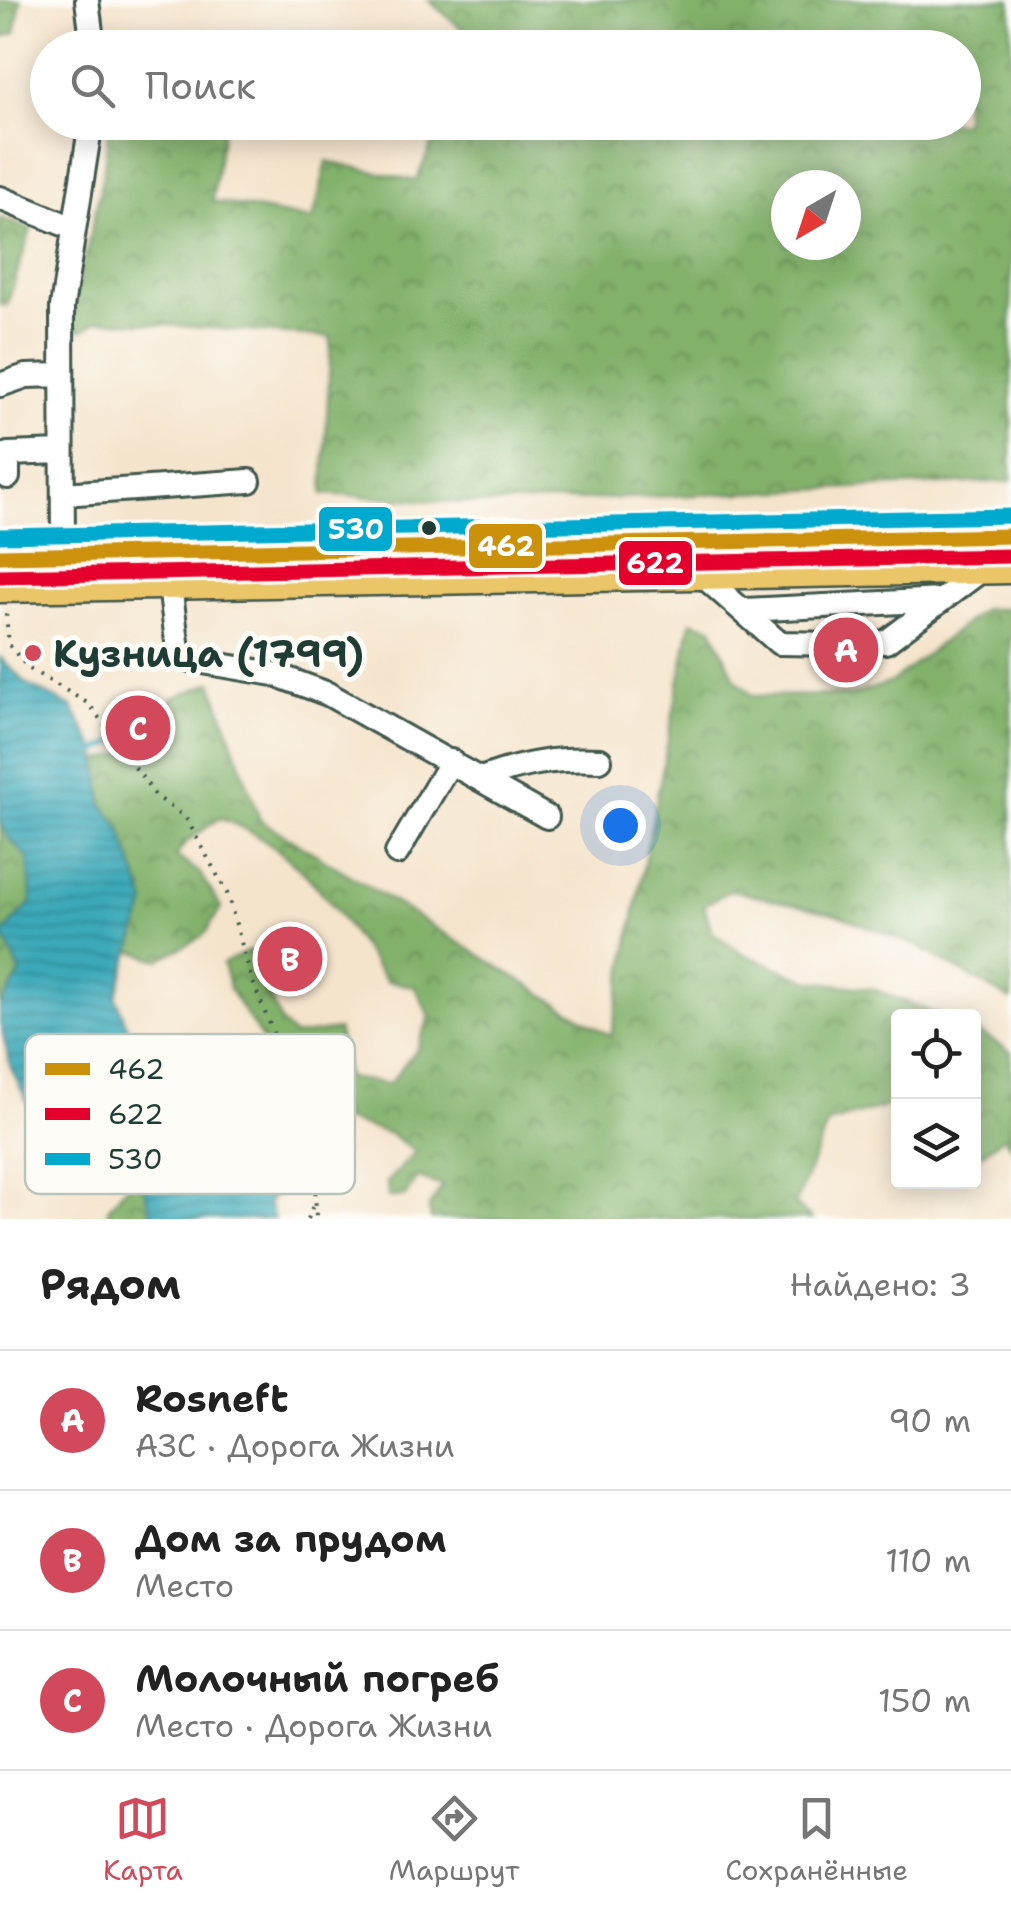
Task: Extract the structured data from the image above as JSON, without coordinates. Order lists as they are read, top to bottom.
{
  "places": ["Кузница (1799)"],
  "lines": ["transit line 530", "transit line 462", "transit line 622"],
  "legend": ["462", "622", "530"],
  "north": "bottom left",
  "page": {
    "search": "Поиск",
    "pins": ["A", "C", "B"],
    "heading": ["Рядом", "Найдено: 3"],
    "list": [
      {
        "mark": "A",
        "name": "Rosneft",
        "note": "АЗС · Дорога Жизни",
        "value": "90 m"
      },
      {
        "mark": "B",
        "name": "Дом за прудом",
        "note": "Место",
        "value": "110 m"
      },
      {
        "mark": "C",
        "name": "Молочный погреб",
        "note": "Место · Дорога Жизни",
        "value": "150 m"
      }
    ],
    "nav": ["Карта", "Маршрут", "Сохранённые"]
  }
}
